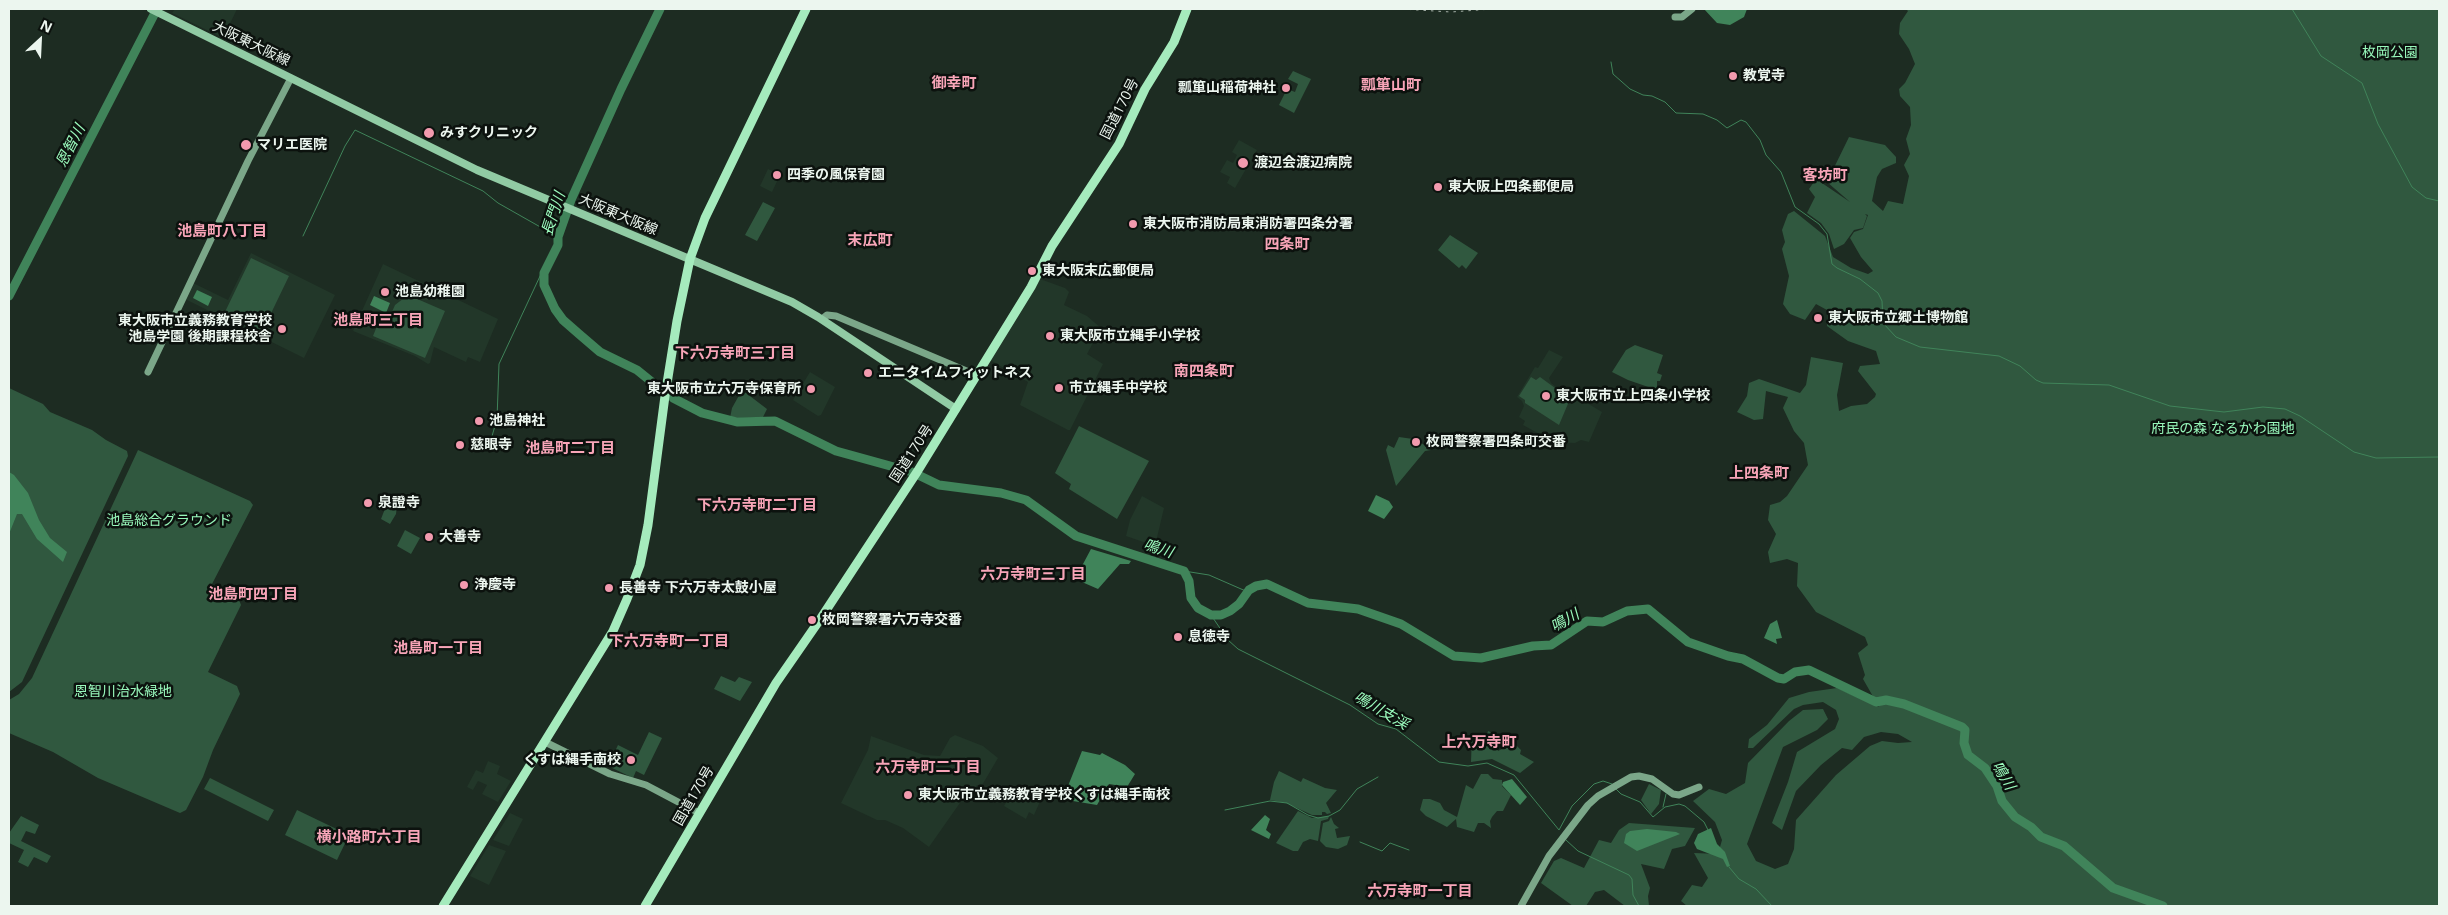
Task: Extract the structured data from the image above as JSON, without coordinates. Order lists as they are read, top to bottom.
{
  "streets": {
    "highway": ["国道170号"],
    "main road": ["大阪東大阪線"]
  },
  "crossings": [
    ["大阪東大阪線", "国道170号"]
  ],
  "districts": [
    "御幸町",
    "瓢箪山町",
    "客坊町",
    "池島町八丁目",
    "末広町",
    "四条町",
    "池島町三丁目",
    "下六万寺町三丁目",
    "南四条町",
    "池島町二丁目",
    "上四条町",
    "下六万寺町二丁目",
    "六万寺町三丁目",
    "池島町四丁目",
    "下六万寺町一丁目",
    "池島町一丁目",
    "上六万寺町",
    "六万寺町二丁目",
    "横小路町六丁目",
    "六万寺町一丁目"
  ],
  "water": [
    "恩智川",
    "長門川",
    "鳴川",
    "鳴川支渓"
  ],
  "parks": [
    "枚岡公園",
    "府民の森 なるかわ園地",
    "池島総合グラウンド",
    "恩智川治水緑地"
  ],
  "places": [
    "教覚寺",
    "瓢箪山稲荷神社",
    "みすクリニック",
    "マリエ医院",
    "渡辺会渡辺病院",
    "四季の風保育園",
    "東大阪上四条郵便局",
    "東大阪市消防局東消防署四条分署",
    "東大阪末広郵便局",
    "池島幼稚園",
    "東大阪市立郷土博物館",
    "東大阪市立義務教育学校 池島学園 後期課程校舎",
    "東大阪市立縄手小学校",
    "エニタイムフィットネス",
    "市立縄手中学校",
    "東大阪市立六万寺保育所",
    "東大阪市立上四条小学校",
    "池島神社",
    "枚岡警察署四条町交番",
    "慈眼寺",
    "泉證寺",
    "大善寺",
    "浄慶寺",
    "長善寺 下六万寺太鼓小屋",
    "枚岡警察署六万寺交番",
    "息徳寺",
    "くすは縄手南校",
    "東大阪市立義務教育学校くすは縄手南校"
  ],
  "north": "top right"
}
